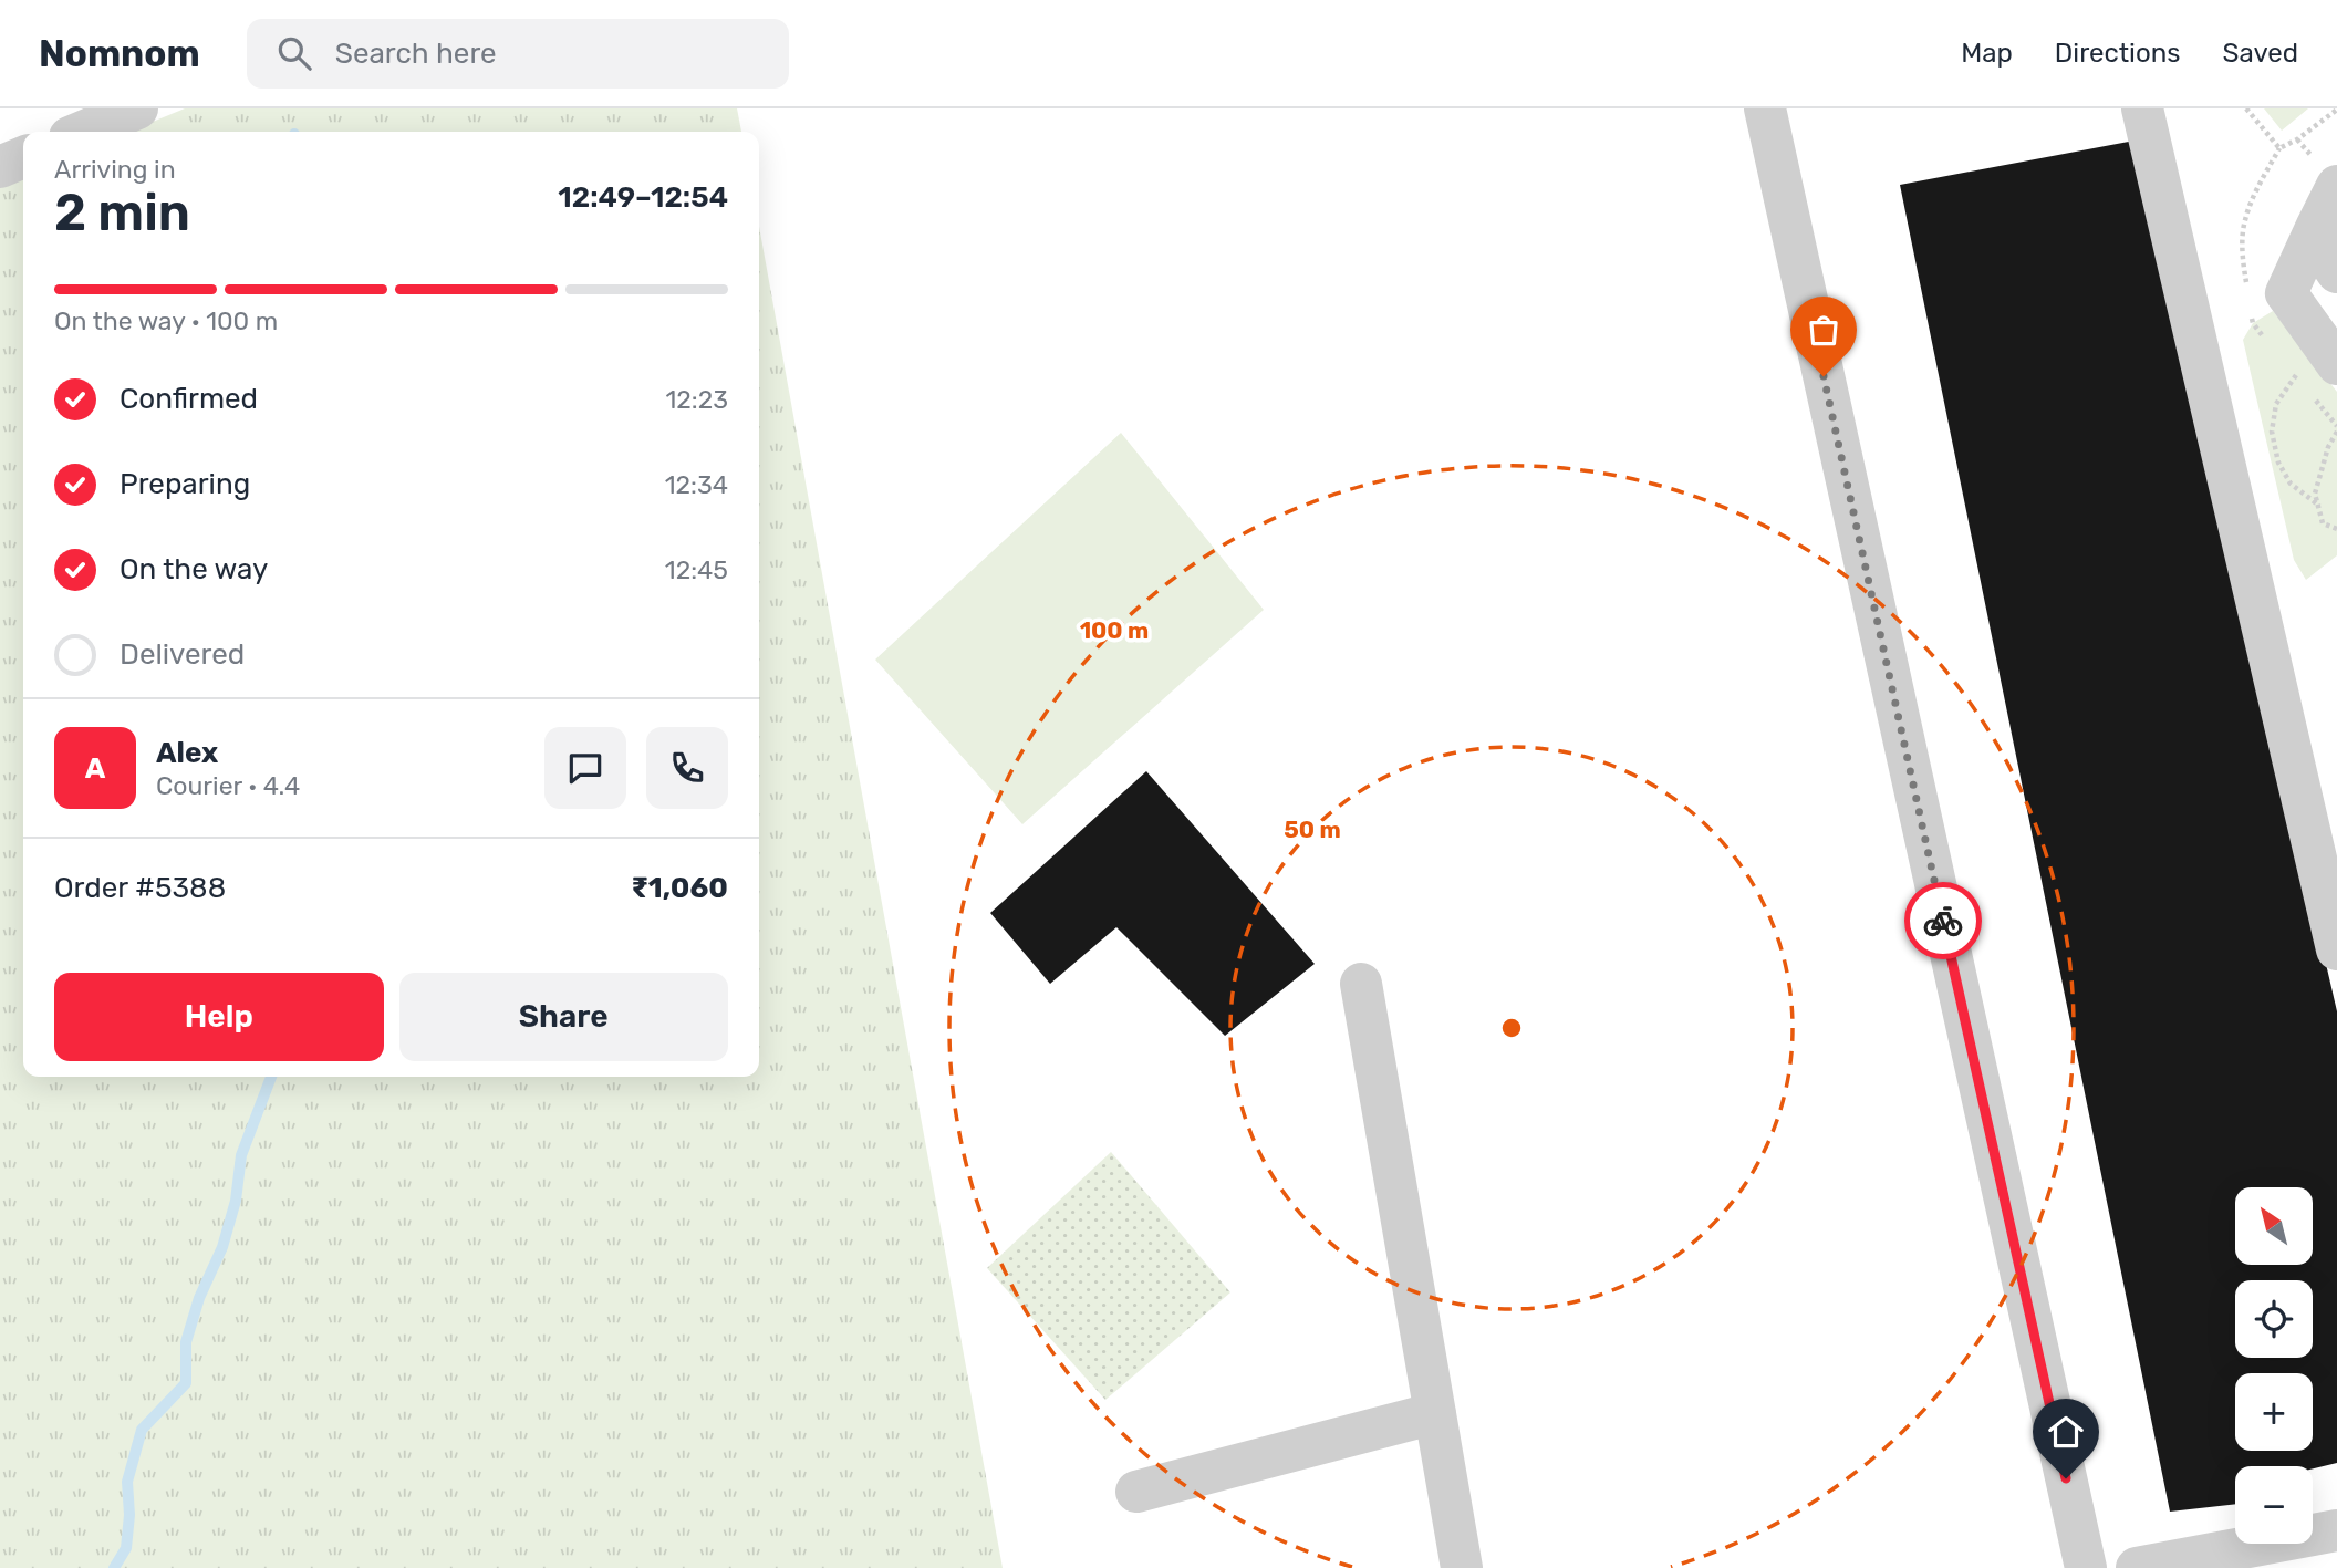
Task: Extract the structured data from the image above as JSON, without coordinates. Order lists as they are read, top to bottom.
{
  "north": "top left",
  "page": {
    "header": "Nomnom",
    "search": "Search here",
    "nav": ["Map", "Directions", "Saved"],
    "heading": ["2 min", "Arriving in", "12:49–12:54"],
    "panel": [
      "Alex",
      "Courier · 4.4",
      "Order #5388",
      "₹1,060"
    ],
    "bar": "On the way · 100 m",
    "list": [
      ["Confirmed", "12:23"],
      ["Preparing", "12:34"],
      ["On the way", "12:45"],
      "Delivered"
    ],
    "round": "A",
    "buttons": ["Help", "Share"],
    "map_buttons": ["+", "−"]
  },
  "rings": ["100 m", "50 m"]
}
